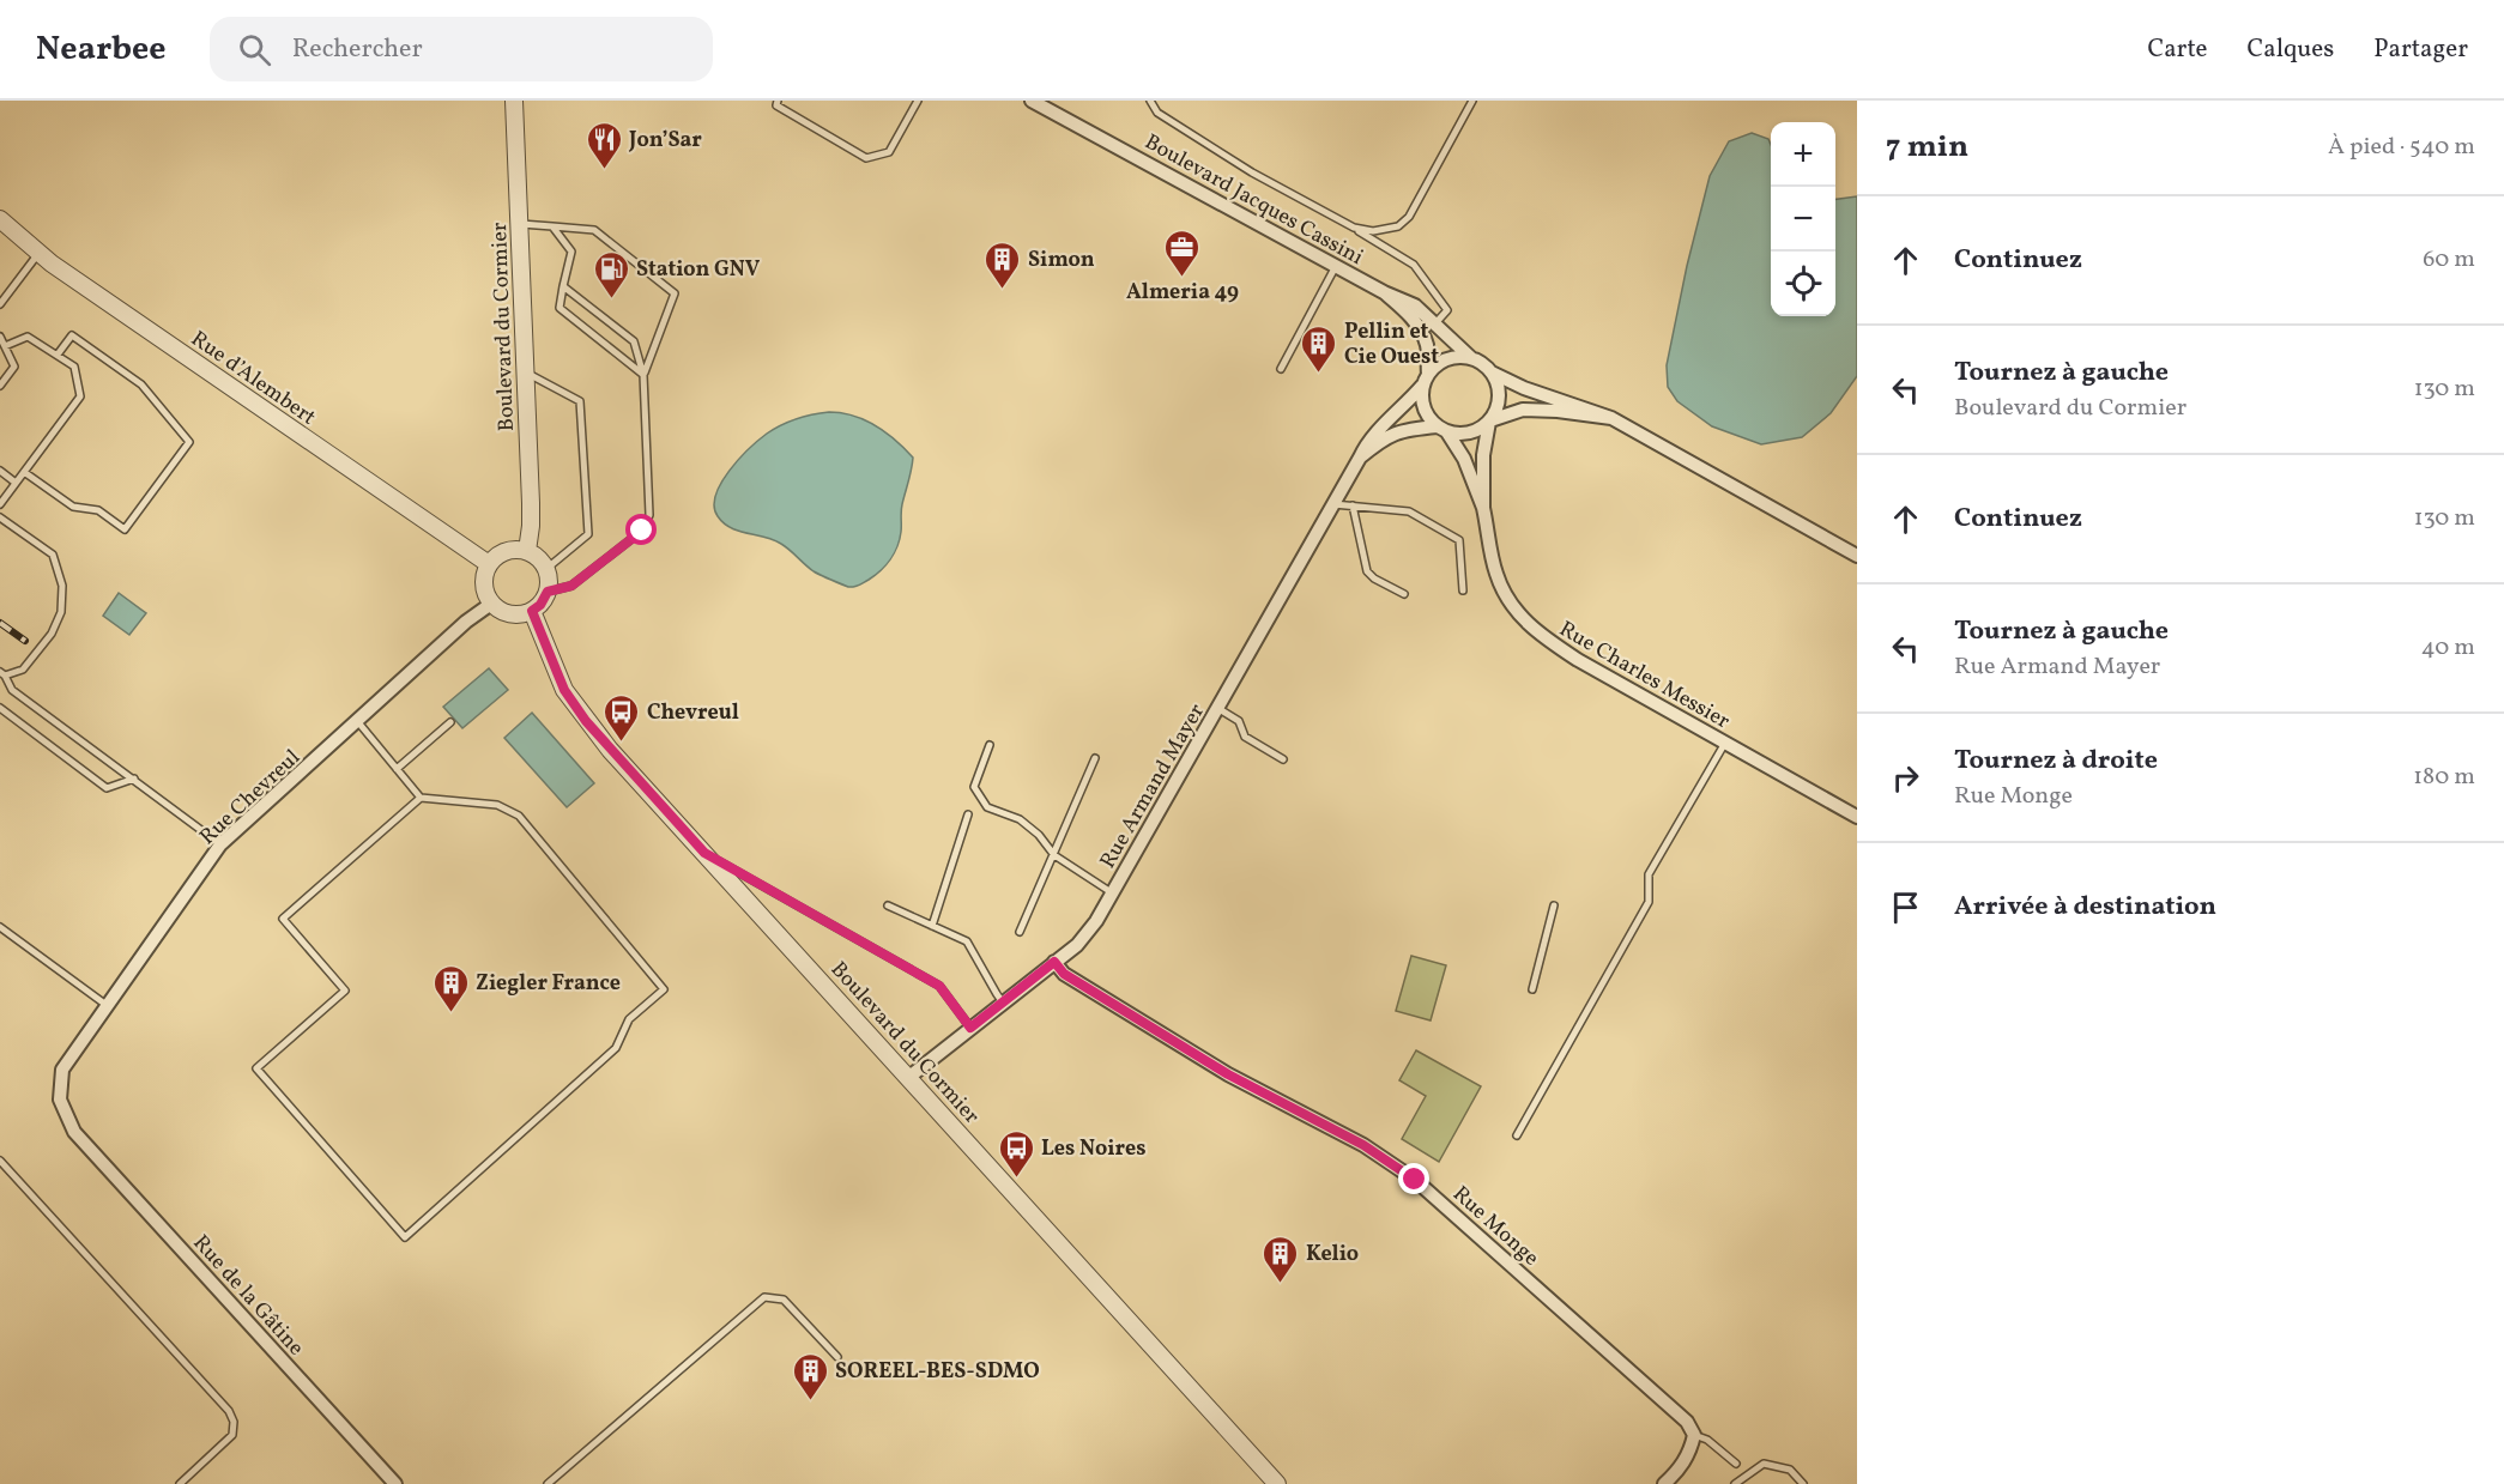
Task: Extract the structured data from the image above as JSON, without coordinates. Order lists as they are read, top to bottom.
{
  "streets": {
    "street": [
      "Boulevard Jacques Cassini",
      "Boulevard du Cormier",
      "Rue d’Alembert",
      "Rue Charles Messier",
      "Rue Armand Mayer",
      "Rue Chevreul",
      "Rue Monge",
      "Rue de la Gâtine"
    ]
  },
  "crossings": [
    ["Boulevard Jacques Cassini", "Rue Charles Messier"],
    ["Boulevard Jacques Cassini", "Rue Armand Mayer"],
    ["Boulevard du Cormier", "Rue d’Alembert"],
    ["Boulevard du Cormier", "Rue Armand Mayer"],
    ["Boulevard du Cormier", "Rue Chevreul"],
    ["Rue d’Alembert", "Rue Chevreul"],
    ["Rue Charles Messier", "Rue Armand Mayer"],
    ["Rue Armand Mayer", "Rue Monge"],
    ["Rue Chevreul", "Rue de la Gâtine"]
  ],
  "places": {
    "restaurant": ["Jon’Sar"],
    "office": ["Almeria 49"],
    "building": [
      "Simon",
      "Pellin et Cie Ouest",
      "Ziegler France",
      "Kelio",
      "SOREEL-BES-SDMO"
    ],
    "fuel station": ["Station GNV"],
    "bus stop": ["Chevreul", "Les Noires"]
  },
  "page": {
    "header": "Nearbee",
    "search": "Rechercher",
    "nav": ["Carte", "Calques", "Partager"],
    "heading": ["7 min", "À pied · 540 m"],
    "map_buttons": ["+", "−"],
    "list": [
      ["Continuez", "60 m"],
      ["Tournez à gauche", "Boulevard du Cormier", "130 m"],
      ["Continuez", "130 m"],
      ["Tournez à gauche", "Rue Armand Mayer", "40 m"],
      ["Tournez à droite", "Rue Monge", "180 m"],
      "Arrivée à destination"
    ]
  }
}
